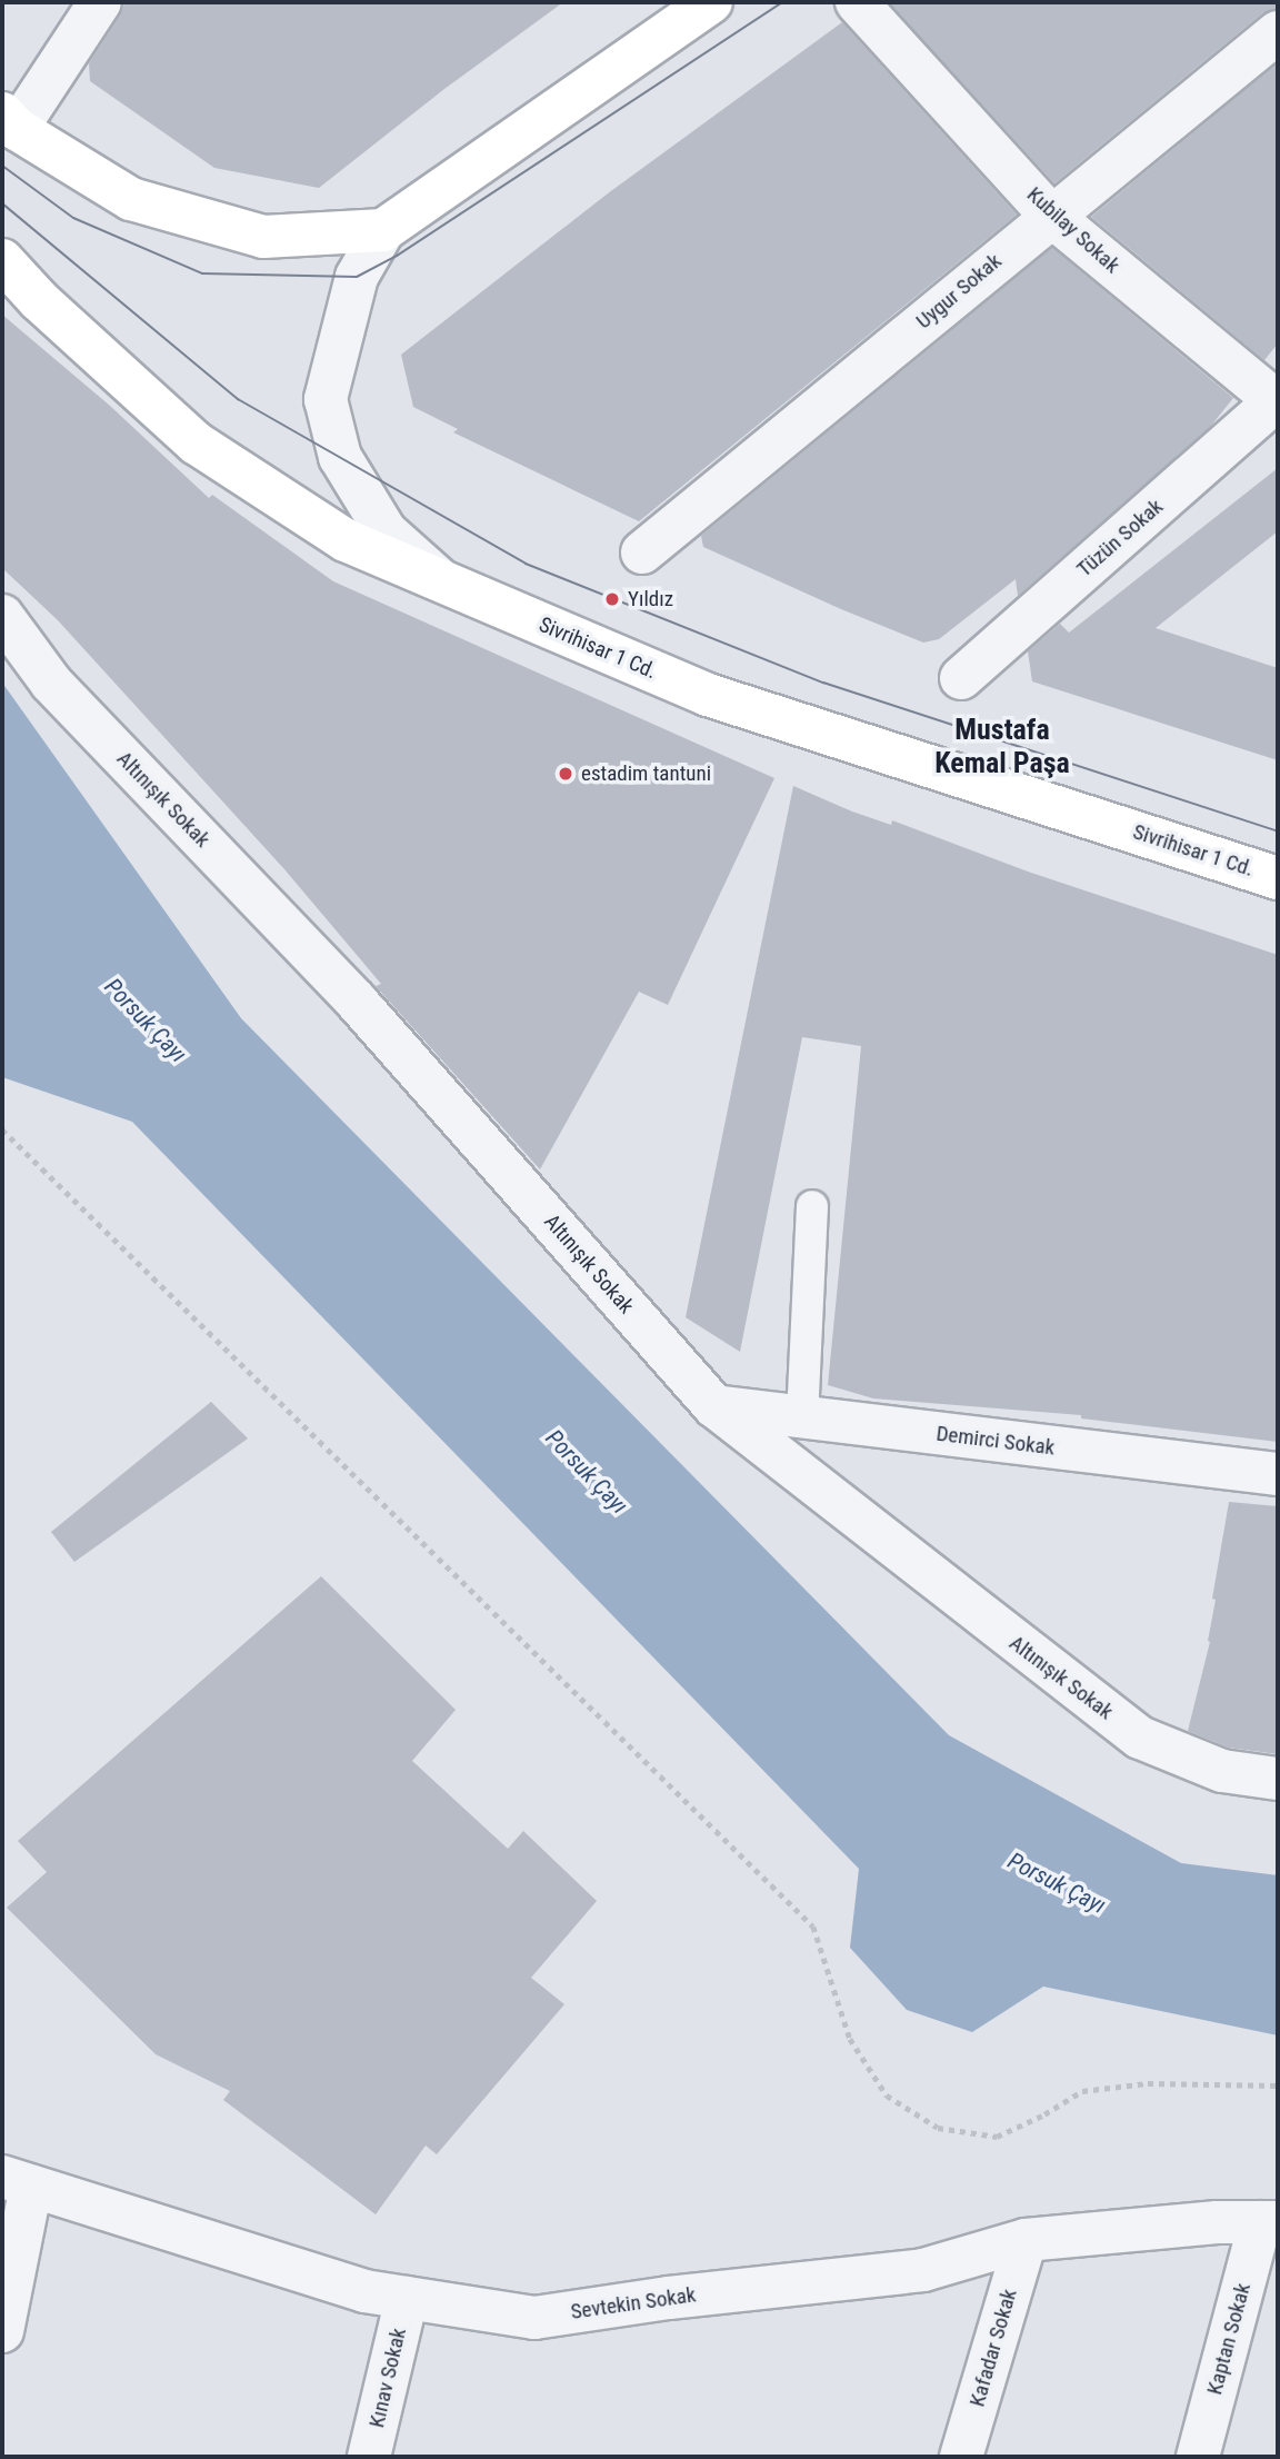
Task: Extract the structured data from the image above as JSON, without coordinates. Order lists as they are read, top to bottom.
{
  "streets": {
    "main road": ["Sivrihisar 1 Cd."],
    "street": [
      "Kubilay Sokak",
      "Uygur Sokak",
      "Tüzün Sokak",
      "Altınışık Sokak",
      "Demirci Sokak",
      "Sevtekin Sokak",
      "Kaptan Sokak",
      "Kafadar Sokak",
      "Kınav Sokak"
    ]
  },
  "crossings": [
    ["Kubilay Sokak", "Uygur Sokak"],
    ["Kubilay Sokak", "Tüzün Sokak"],
    ["Altınışık Sokak", "Demirci Sokak"],
    ["Sevtekin Sokak", "Kaptan Sokak"],
    ["Sevtekin Sokak", "Kafadar Sokak"],
    ["Sevtekin Sokak", "Kınav Sokak"]
  ],
  "districts": ["Mustafa Kemal Paşa"],
  "water": ["Porsuk Çayı"],
  "places": ["Yıldız", "estadim tantuni"]
}
